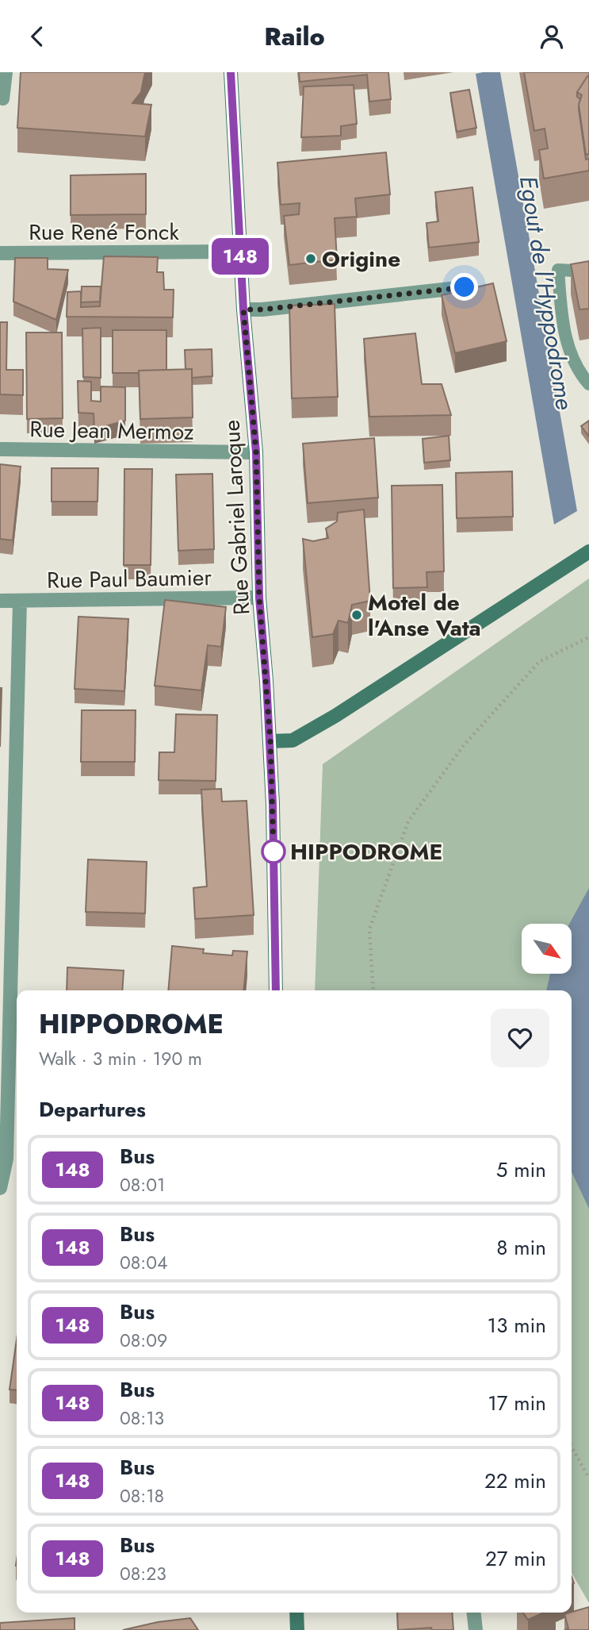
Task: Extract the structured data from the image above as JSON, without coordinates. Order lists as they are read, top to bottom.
{
  "streets": {
    "street": [
      "Rue René Fonck",
      "Rue Jean Mermoz",
      "Rue Gabriel Laroque",
      "Rue Paul Baumier"
    ]
  },
  "crossings": [
    ["Rue René Fonck", "Rue Gabriel Laroque"],
    ["Rue Jean Mermoz", "Rue Gabriel Laroque"],
    ["Rue Gabriel Laroque", "Rue Paul Baumier"]
  ],
  "water": ["Egout de l'Hyppodrome"],
  "places": ["Origine", "Motel de l'Anse Vata", "HIPPODROME"],
  "lines": ["bus line 148"],
  "north": "bottom right",
  "page": {
    "header": "Railo",
    "on_map": "148",
    "heading": [
      ["HIPPODROME", "Walk · 3 min · 190 m"],
      "Departures"
    ],
    "list": [
      {
        "mark": "148",
        "name": "Bus",
        "note": "08:01",
        "value": "5 min"
      },
      {
        "mark": "148",
        "name": "Bus",
        "note": "08:04",
        "value": "8 min"
      },
      {
        "mark": "148",
        "name": "Bus",
        "note": "08:09",
        "value": "13 min"
      },
      {
        "mark": "148",
        "name": "Bus",
        "note": "08:13",
        "value": "17 min"
      },
      {
        "mark": "148",
        "name": "Bus",
        "note": "08:18",
        "value": "22 min"
      },
      {
        "mark": "148",
        "name": "Bus",
        "note": "08:23",
        "value": "27 min"
      }
    ]
  }
}
